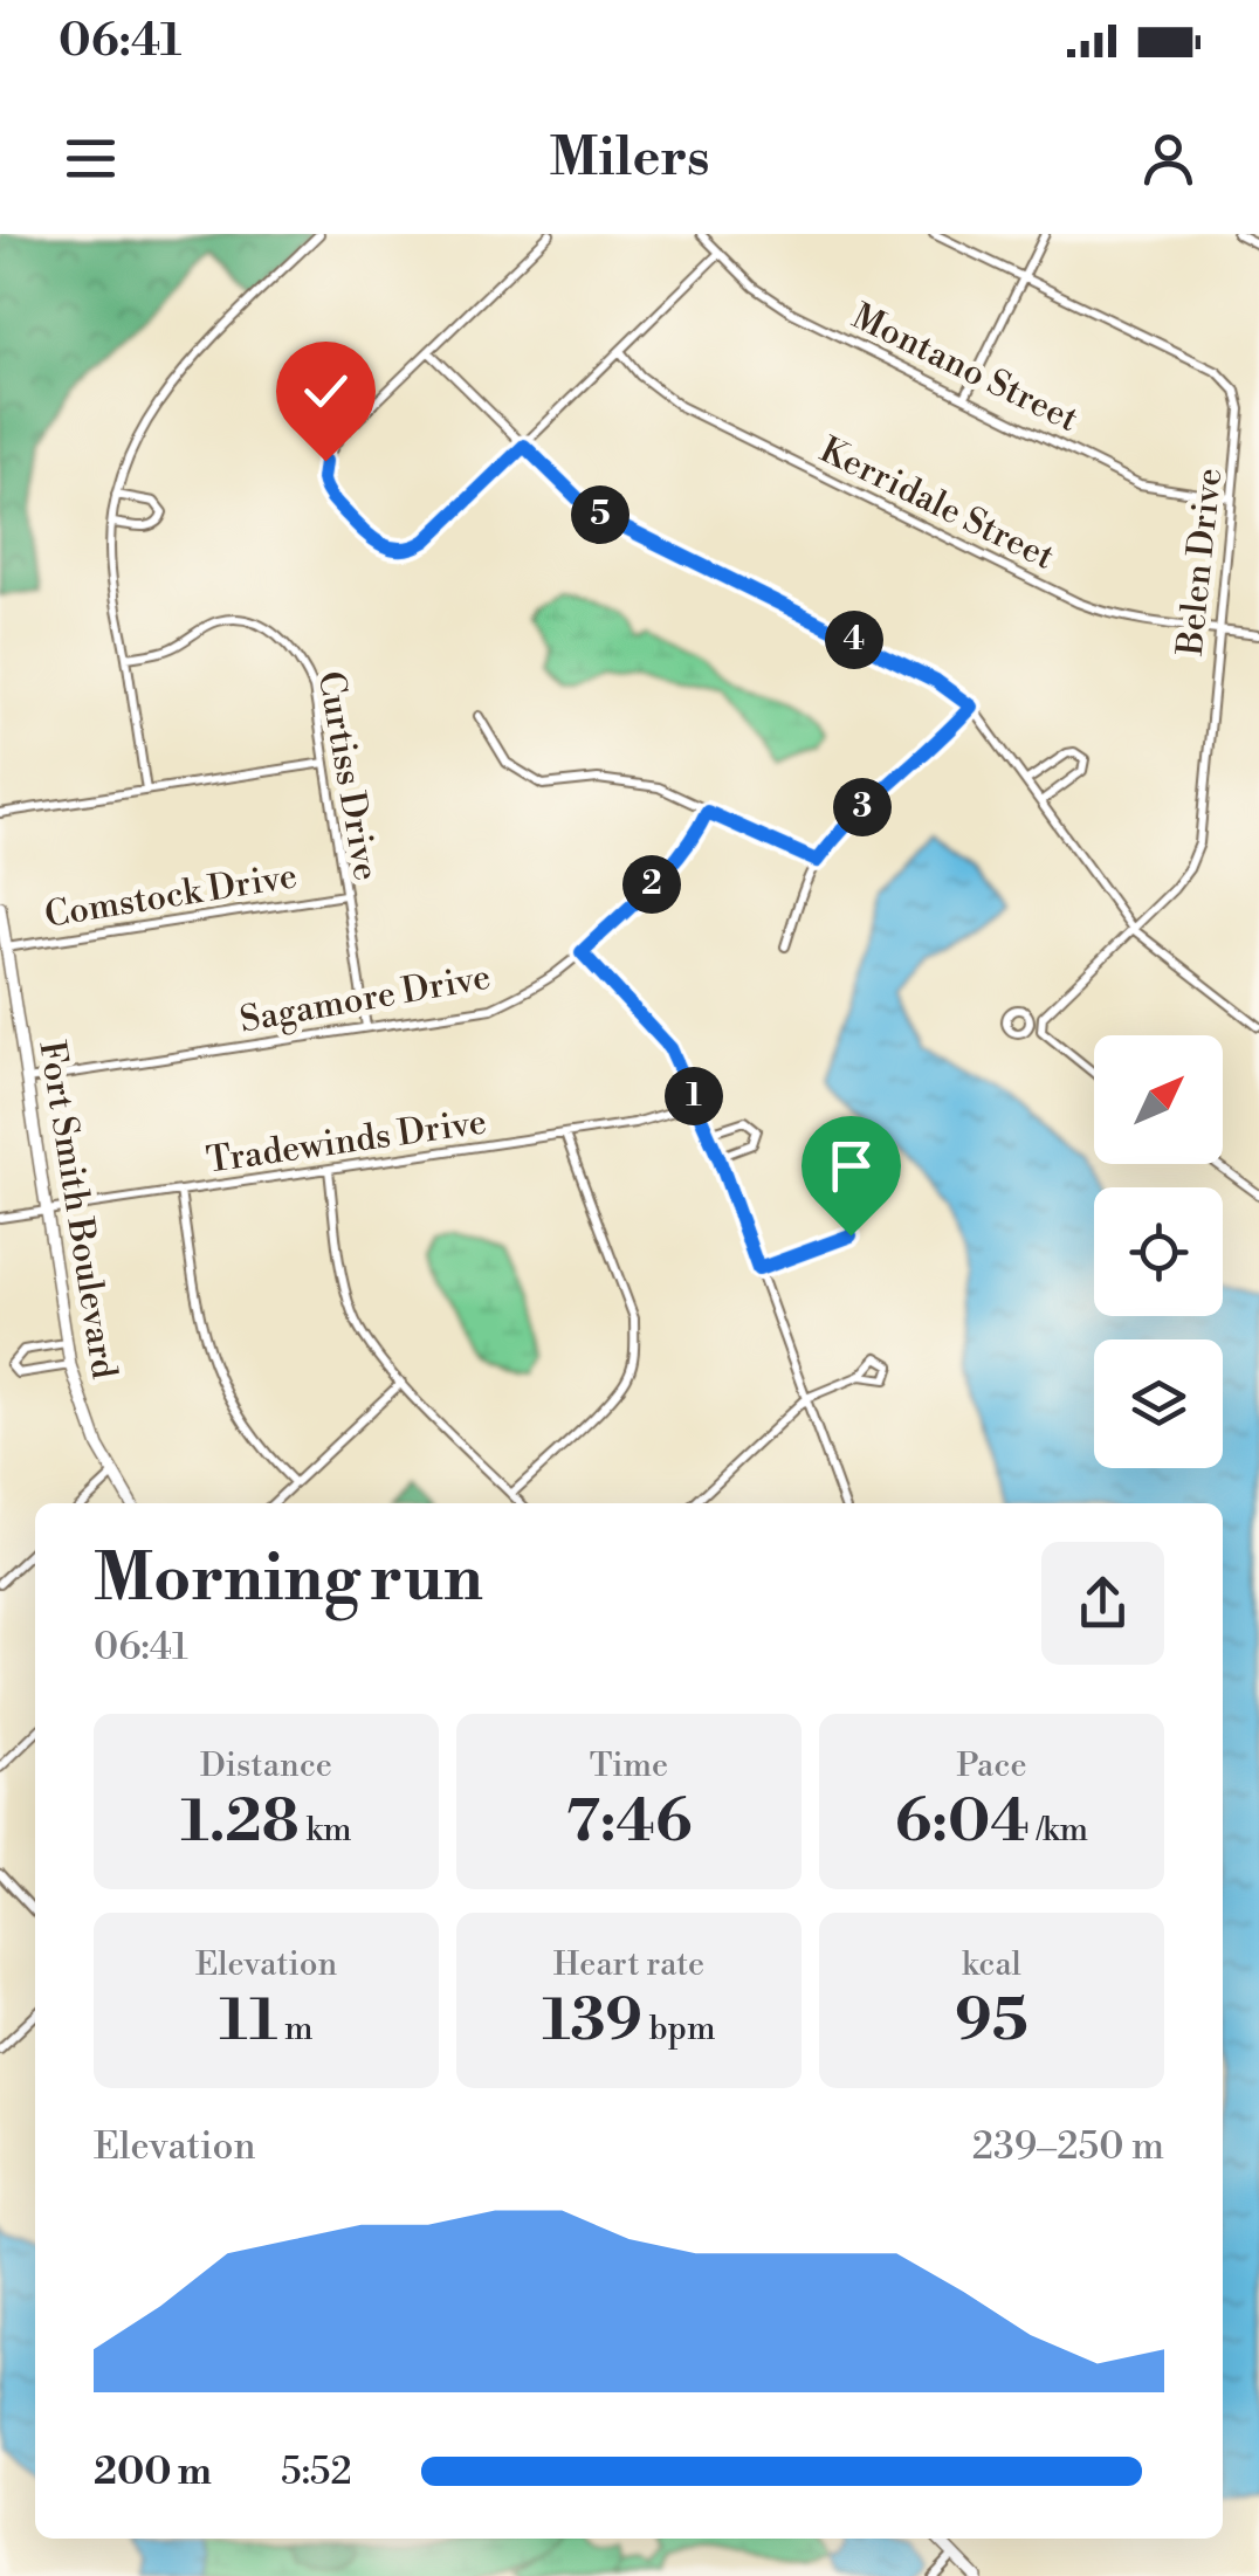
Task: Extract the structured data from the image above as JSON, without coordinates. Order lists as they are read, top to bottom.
{
  "streets": {
    "street": [
      "Montano Street",
      "Kerridale Street",
      "Belen Drive",
      "Curtiss Drive",
      "Comstock Drive",
      "Sagamore Drive",
      "Tradewinds Drive",
      "Fort Smith Boulevard"
    ]
  },
  "crossings": [
    ["Montano Street", "Belen Drive"],
    ["Kerridale Street", "Belen Drive"],
    ["Curtiss Drive", "Comstock Drive"],
    ["Curtiss Drive", "Sagamore Drive"],
    ["Comstock Drive", "Fort Smith Boulevard"],
    ["Sagamore Drive", "Fort Smith Boulevard"],
    ["Tradewinds Drive", "Fort Smith Boulevard"]
  ],
  "north": "top right",
  "page": {
    "status": "06:41",
    "header": "Milers",
    "pins": [
      "5",
      "4",
      "3",
      "2",
      "1"
    ],
    "heading": ["Morning run", "06:41"],
    "stats": [
      ["Distance", "1.28 km"],
      ["Time", "7:46"],
      ["Pace", "6:04 /km"],
      ["Elevation", "11 m"],
      ["Heart rate", "139 bpm"],
      ["kcal", "95"]
    ],
    "chart": ["Elevation", "239–250 m"],
    "list": [
      {
        "name": "200 m",
        "note": "5:52"
      }
    ]
  }
}
